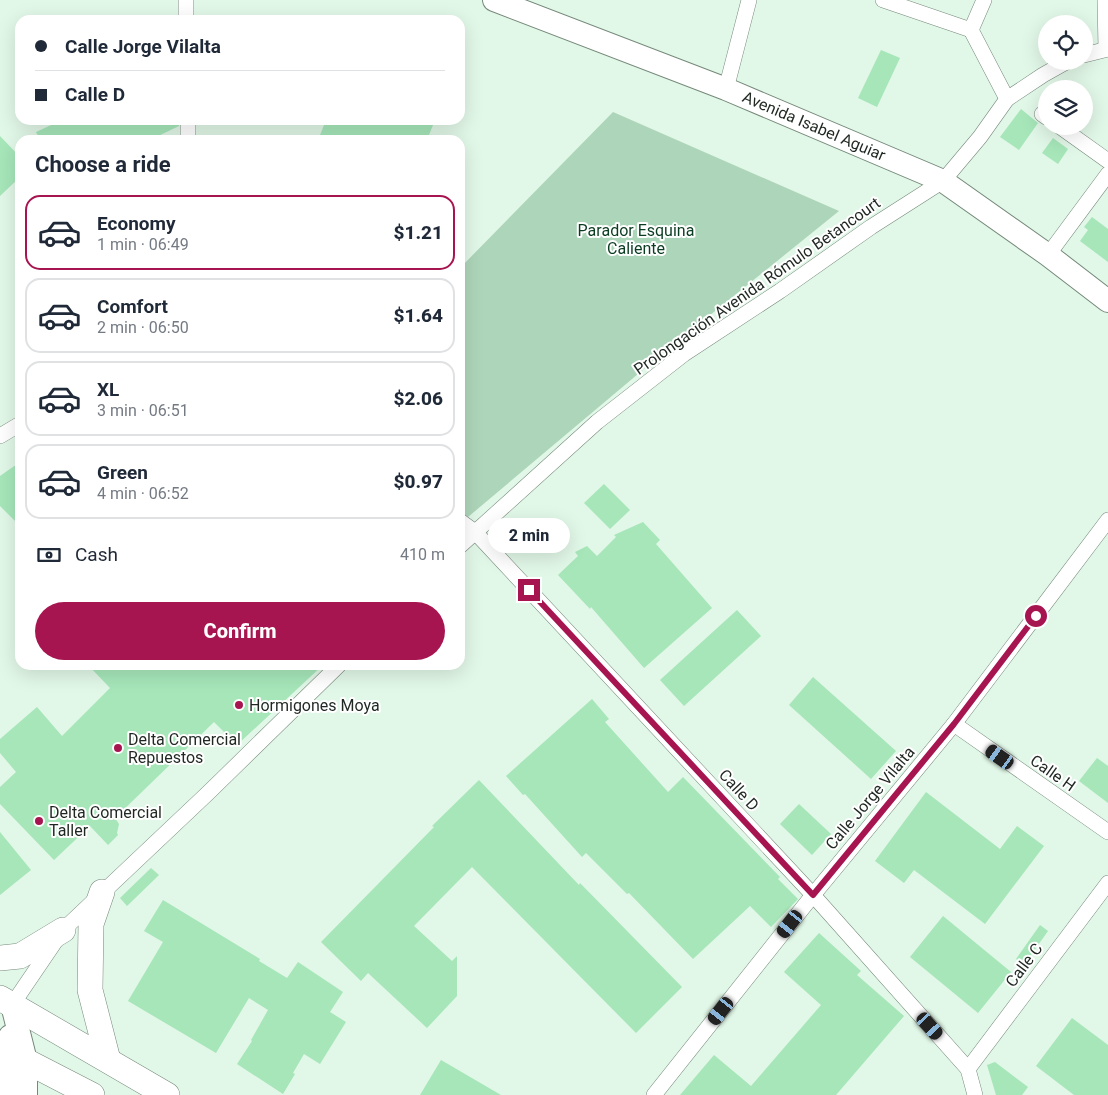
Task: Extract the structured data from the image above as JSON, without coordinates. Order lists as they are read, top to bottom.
{
  "streets": {
    "main road": ["Avenida Isabel Aguiar"],
    "street": [
      "Prolongación Avenida Rómulo Betancourt",
      "Calle H",
      "Calle D",
      "Calle Jorge Vilalta",
      "Calle C"
    ]
  },
  "crossings": [
    ["Avenida Isabel Aguiar", "Prolongación Avenida Rómulo Betancourt"],
    ["Prolongación Avenida Rómulo Betancourt", "Calle D"],
    ["Calle H", "Calle Jorge Vilalta"],
    ["Calle D", "Calle Jorge Vilalta"],
    ["Calle D", "Calle C"]
  ],
  "parks": ["Parador Esquina Caliente"],
  "places": ["Hormigones Moya", "Delta Comercial Repuestos", "Delta Comercial Taller"],
  "page": {
    "banner": ["Calle Jorge Vilalta", "Calle D"],
    "heading": "Choose a ride",
    "list": [
      {
        "name": "Economy",
        "note": "1 min · 06:49",
        "value": "$1.21"
      },
      {
        "name": "Comfort",
        "note": "2 min · 06:50",
        "value": "$1.64"
      },
      {
        "name": "XL",
        "note": "3 min · 06:51",
        "value": "$2.06"
      },
      {
        "name": "Green",
        "note": "4 min · 06:52",
        "value": "$0.97"
      }
    ],
    "bubble": "2 min",
    "pay": ["Cash", "410 m"],
    "buttons": "Confirm"
  }
}
